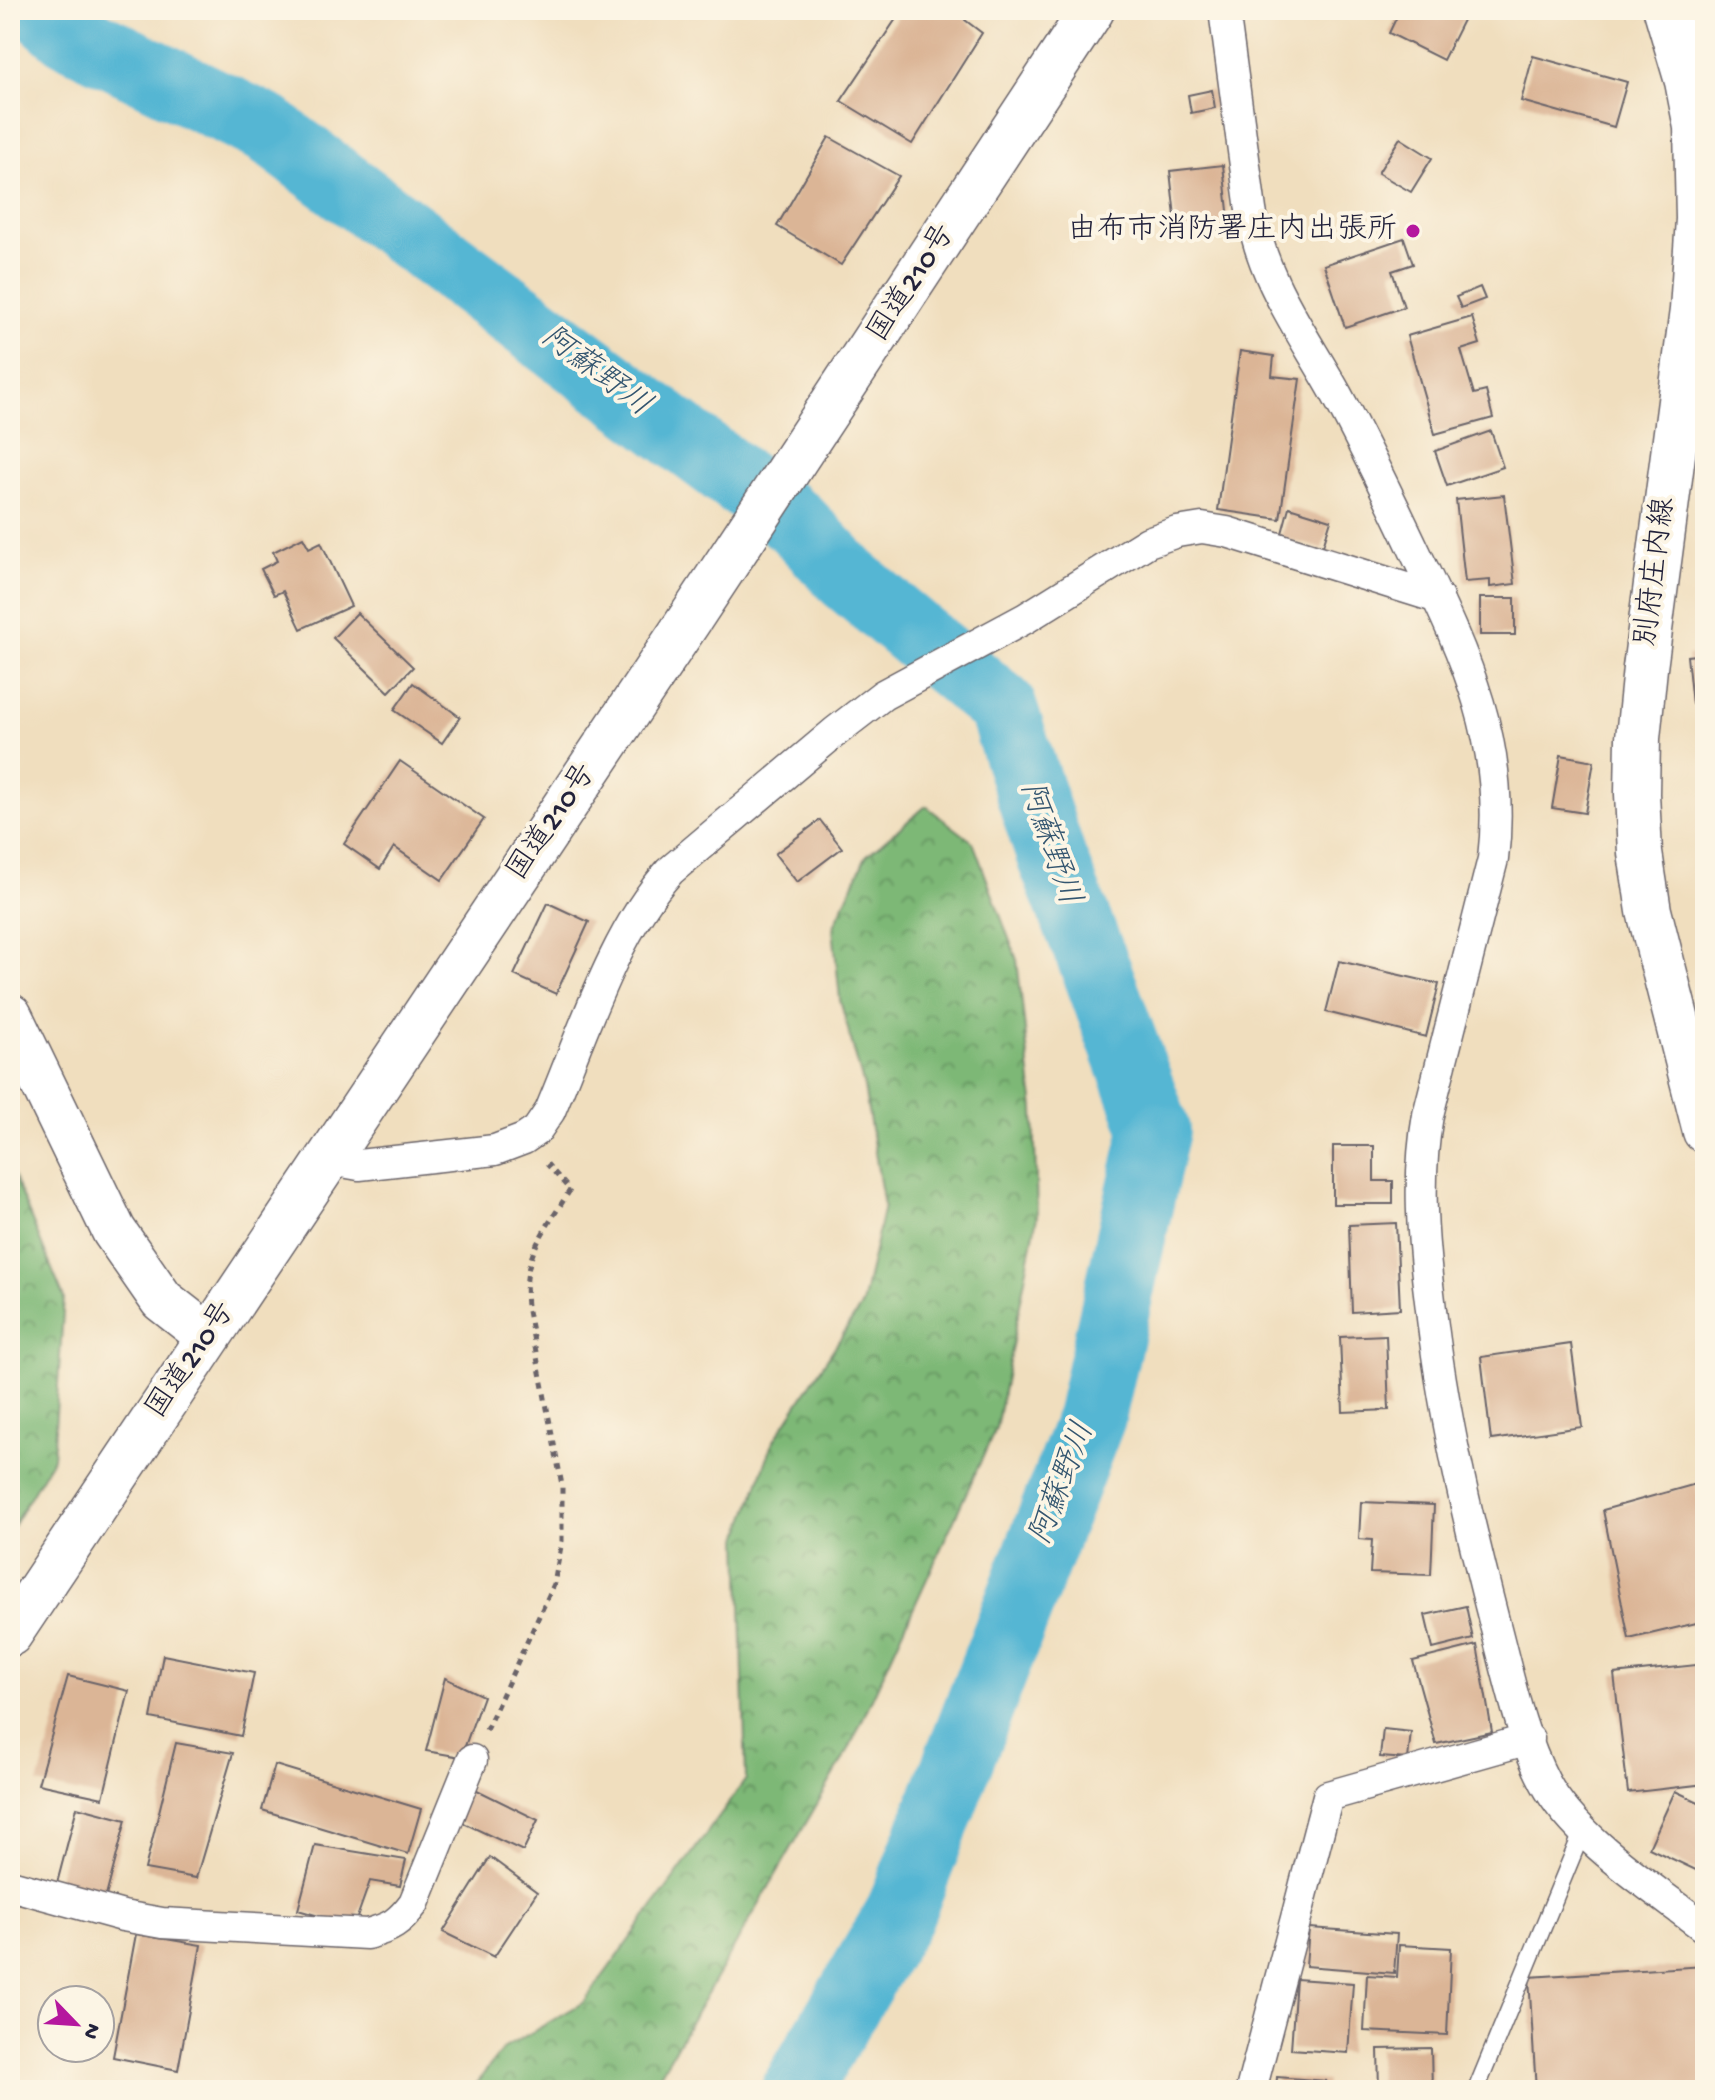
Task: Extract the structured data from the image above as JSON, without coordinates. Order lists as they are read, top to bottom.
{
  "streets": {
    "main road": ["国道210号", "別府庄内線"]
  },
  "water": ["阿蘇野川"],
  "places": ["由布市消防署庄内出張所"],
  "north": "bottom right"
}
